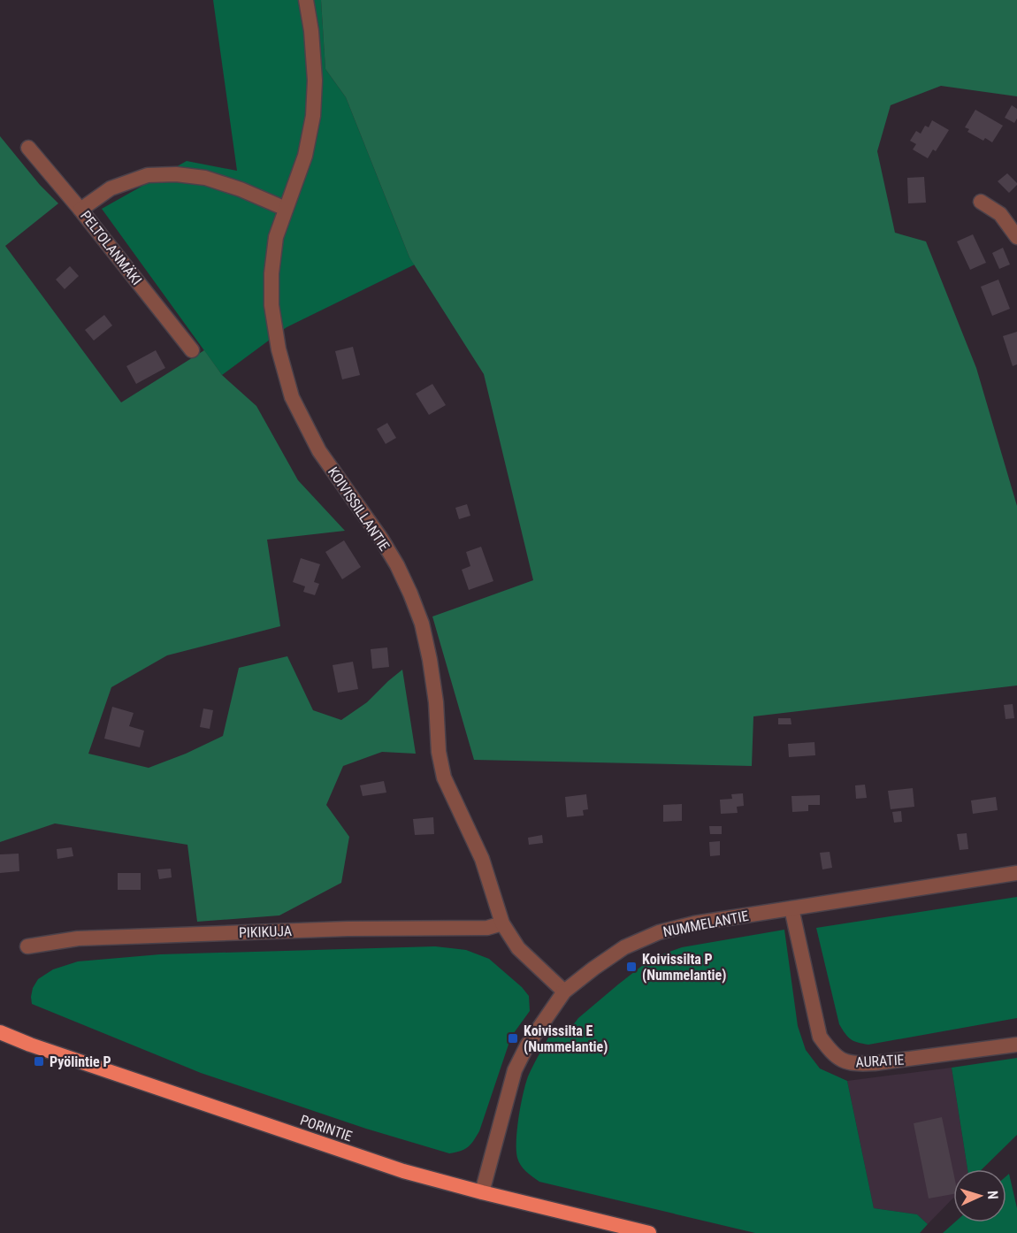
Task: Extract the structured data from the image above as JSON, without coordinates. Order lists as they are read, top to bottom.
{
  "streets": {
    "highway": ["PORINTIE"],
    "street": [
      "PELTOLANMÄKI",
      "KOIVISSILLANTIE",
      "NUMMELANTIE",
      "PIKIKUJA",
      "AURATIE"
    ]
  },
  "crossings": [
    ["KOIVISSILLANTIE", "NUMMELANTIE"],
    ["KOIVISSILLANTIE", "PIKIKUJA"],
    ["NUMMELANTIE", "AURATIE"],
    ["NUMMELANTIE", "PORINTIE"]
  ],
  "places": {
    "transit": ["Koivissilta P (Nummelantie)", "Koivissilta E (Nummelantie)", "Pyölintie P"]
  },
  "north": "right"
}
